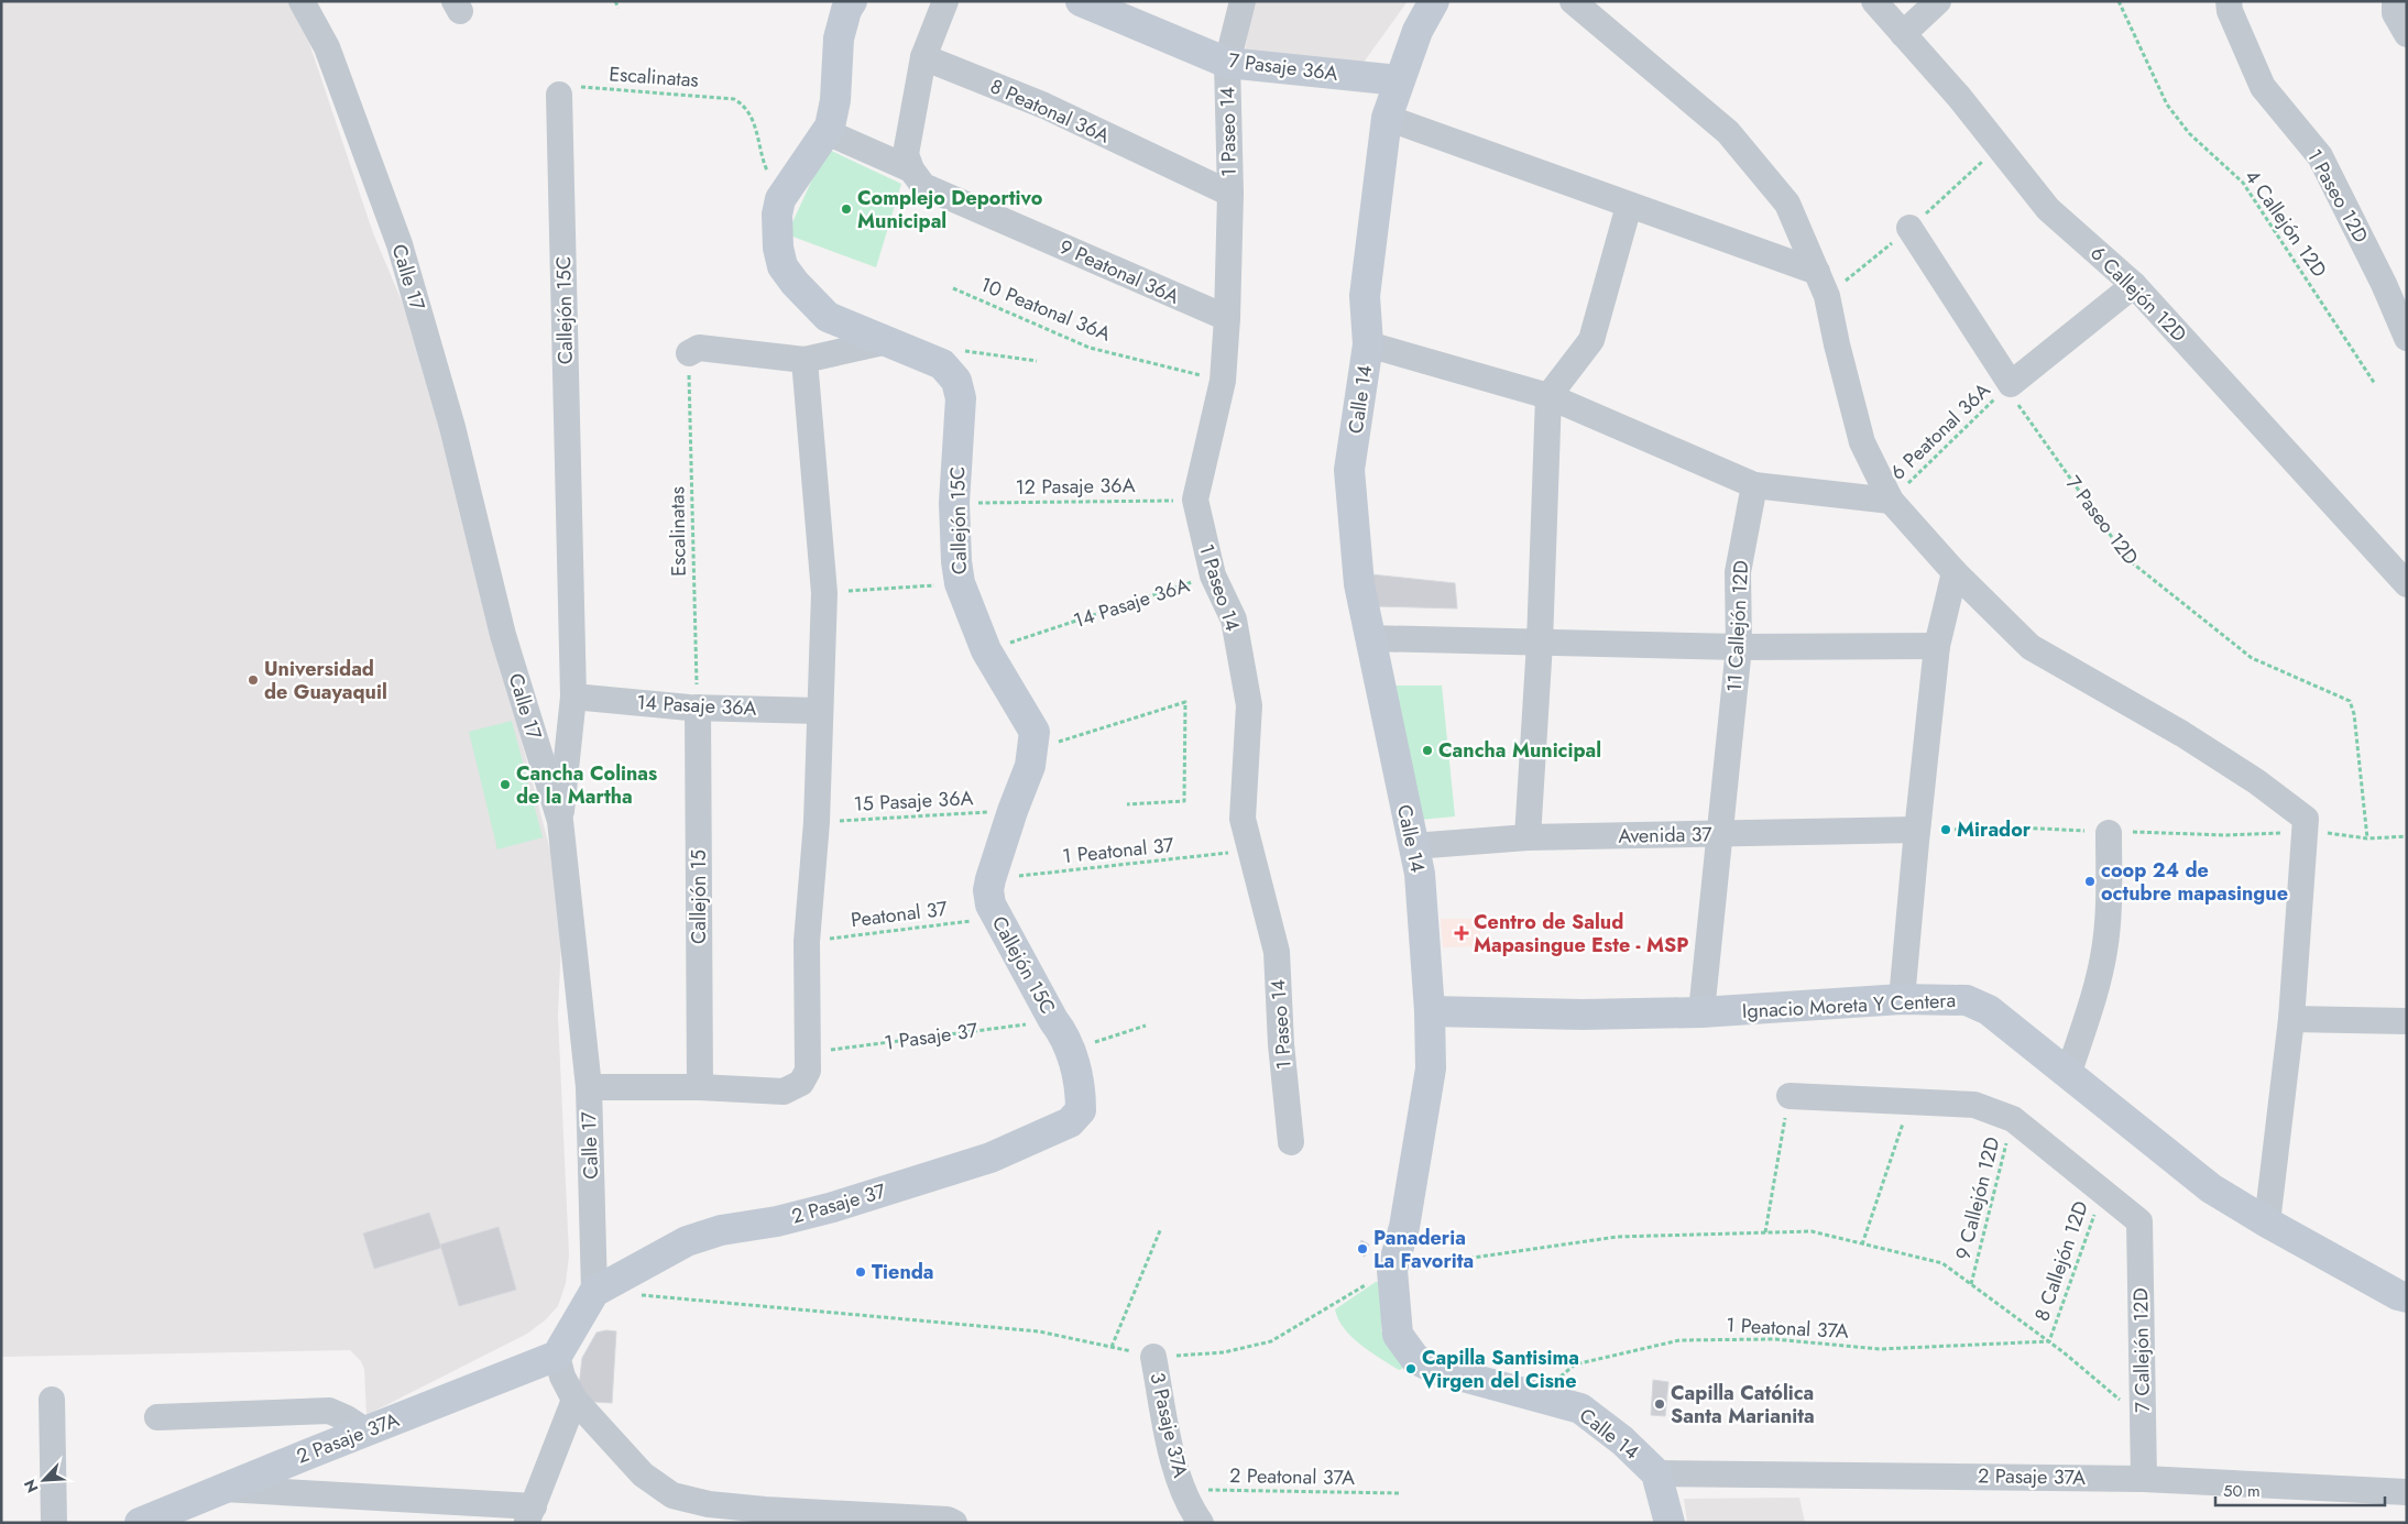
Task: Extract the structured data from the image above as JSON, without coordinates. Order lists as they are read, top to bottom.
{
  "streets": {
    "street": [
      "7 Pasaje 36A",
      "8 Peatonal 36A",
      "1 Paseo 14",
      "1 Paseo 12D",
      "9 Peatonal 36A",
      "Calle 17",
      "6 Callejón 12D",
      "Callejón 15C",
      "Calle 14",
      "14 Pasaje 36A",
      "11 Callejón 12D",
      "Avenida 37",
      "Callejón 15",
      "Ignacio Moreta Y Centera",
      "2 Pasaje 37",
      "7 Callejón 12D",
      "3 Pasaje 37A",
      "2 Pasaje 37A"
    ],
    "path": [
      "Escalinatas",
      "4 Callejón 12D",
      "10 Peatonal 36A",
      "6 Peatonal 36A",
      "12 Pasaje 36A",
      "7 Paseo 12D",
      "15 Pasaje 36A",
      "1 Peatonal 37",
      "Peatonal 37",
      "1 Pasaje 37",
      "9 Callejón 12D",
      "8 Callejón 12D",
      "1 Peatonal 37A",
      "2 Peatonal 37A"
    ]
  },
  "crossings": [
    ["7 Pasaje 36A", "1 Paseo 14"],
    ["7 Pasaje 36A", "Calle 14"],
    ["Escalinatas", "Callejón 15C"],
    ["Escalinatas", "14 Pasaje 36A"],
    ["Escalinatas", "Callejón 15"],
    ["8 Peatonal 36A", "1 Paseo 14"],
    ["1 Paseo 14", "9 Peatonal 36A"],
    ["1 Paseo 14", "10 Peatonal 36A"],
    ["1 Paseo 14", "12 Pasaje 36A"],
    ["1 Paseo 14", "14 Pasaje 36A"],
    ["1 Paseo 14", "1 Peatonal 37"],
    ["Calle 17", "Callejón 15C"],
    ["Calle 17", "2 Pasaje 37"],
    ["Callejón 15C", "12 Pasaje 36A"],
    ["Callejón 15C", "14 Pasaje 36A"],
    ["Callejón 15C", "15 Pasaje 36A"],
    ["Callejón 15C", "1 Peatonal 37"],
    ["Callejón 15C", "Peatonal 37"],
    ["Callejón 15C", "1 Pasaje 37"],
    ["Callejón 15C", "2 Pasaje 37"],
    ["Calle 14", "Avenida 37"],
    ["Calle 14", "Ignacio Moreta Y Centera"],
    ["Calle 14", "1 Peatonal 37A"],
    ["Calle 14", "2 Pasaje 37A"],
    ["6 Peatonal 36A", "7 Paseo 12D"],
    ["14 Pasaje 36A", "Callejón 15"],
    ["11 Callejón 12D", "Avenida 37"],
    ["11 Callejón 12D", "Ignacio Moreta Y Centera"],
    ["8 Callejón 12D", "1 Peatonal 37A"],
    ["8 Callejón 12D", "7 Callejón 12D"],
    ["7 Callejón 12D", "2 Pasaje 37A"],
    ["3 Pasaje 37A", "2 Peatonal 37A"]
  ],
  "places": {
    "other": [
      "Complejo Deportivo Municipal",
      "Universidad de Guayaquil",
      "Cancha Municipal",
      "Cancha Colinas de la Martha",
      "Mirador",
      "coop 24 de octubre mapasingue",
      "Panaderia La Favorita",
      "Tienda",
      "Capilla Santisima Virgen del Cisne",
      "Capilla Católica Santa Marianita"
    ],
    "health": ["Centro de Salud Mapasingue Este - MSP"]
  },
  "scale_bar": "50 m",
  "north": "bottom left"
}
